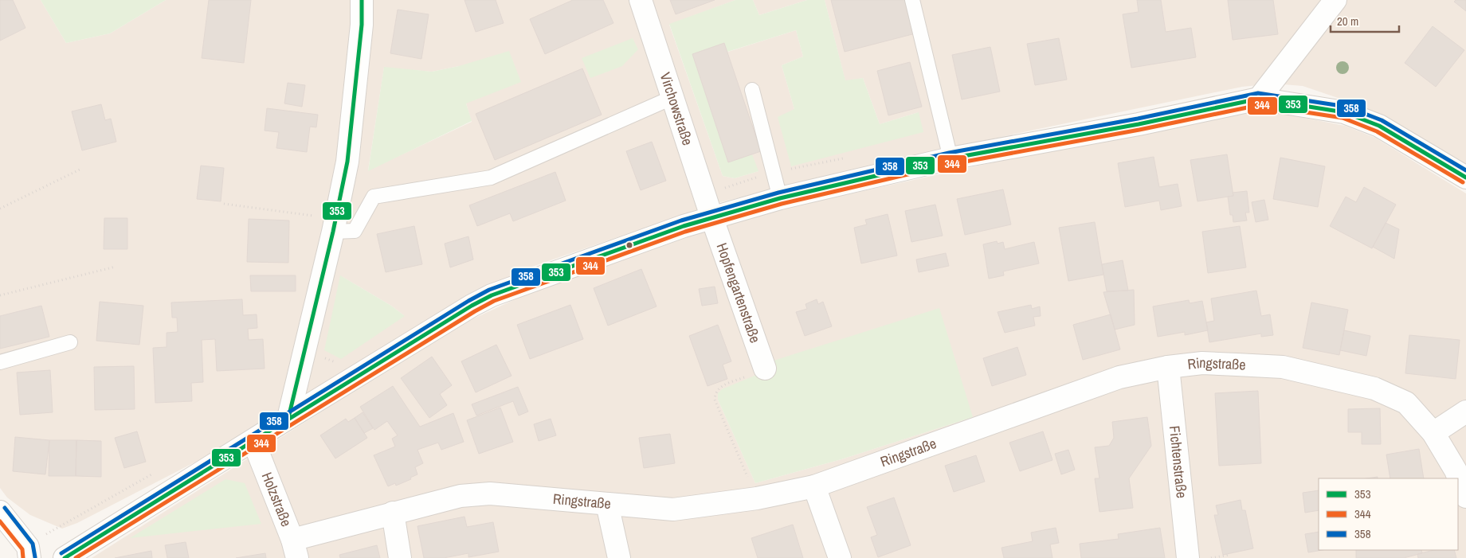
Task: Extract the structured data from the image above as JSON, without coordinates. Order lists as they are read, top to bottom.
{
  "streets": {
    "street": [
      "Virchowstraße",
      "Hopfengartenstraße",
      "Ringstraße",
      "Fichtenstraße",
      "Holzstraße"
    ]
  },
  "crossings": [
    ["Virchowstraße", "Hopfengartenstraße"],
    ["Ringstraße", "Fichtenstraße"],
    ["Ringstraße", "Holzstraße"]
  ],
  "lines": ["transit line 353", "transit line 358", "transit line 344"],
  "legend": ["353", "344", "358"],
  "scale_bar": "20 m"
}
